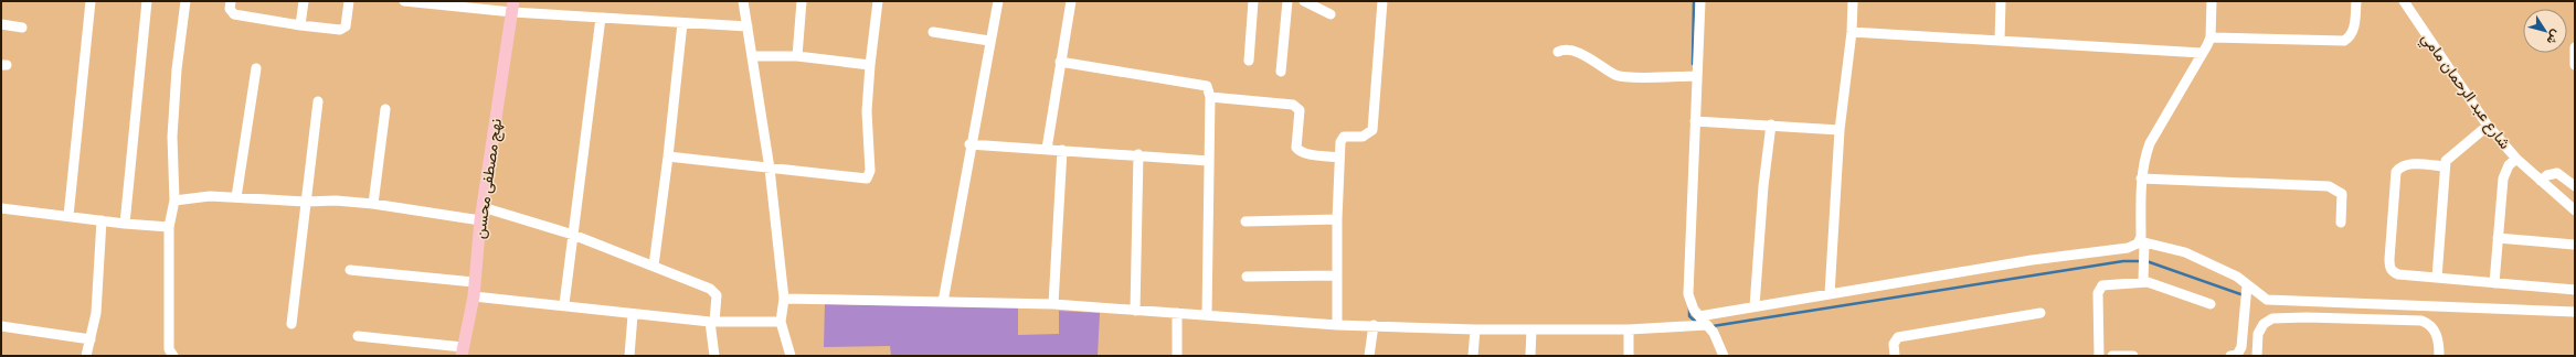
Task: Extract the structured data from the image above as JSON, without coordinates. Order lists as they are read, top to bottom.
{
  "streets": {
    "main road": ["نهج مصطفى محسن"],
    "street": ["شارع عبد الرحمان مامي"]
  },
  "north": "bottom right"
}
